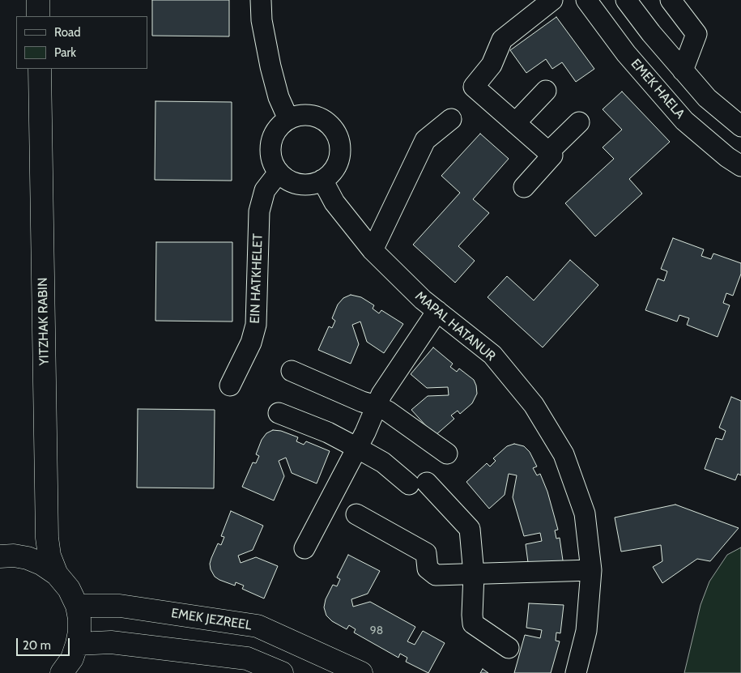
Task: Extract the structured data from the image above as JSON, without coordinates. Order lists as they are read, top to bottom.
{
  "streets": {
    "main road": ["YITZHAK RABIN", "EMEK JEZREEL"],
    "street": ["EMEK HAELA", "EIN HATKHELET", "MAPAL HATANUR"]
  },
  "crossings": [
    ["EIN HATKHELET", "MAPAL HATANUR"]
  ],
  "house_numbers": ["98"],
  "legend": ["Road", "Park"],
  "scale_bar": "20 m"
}
